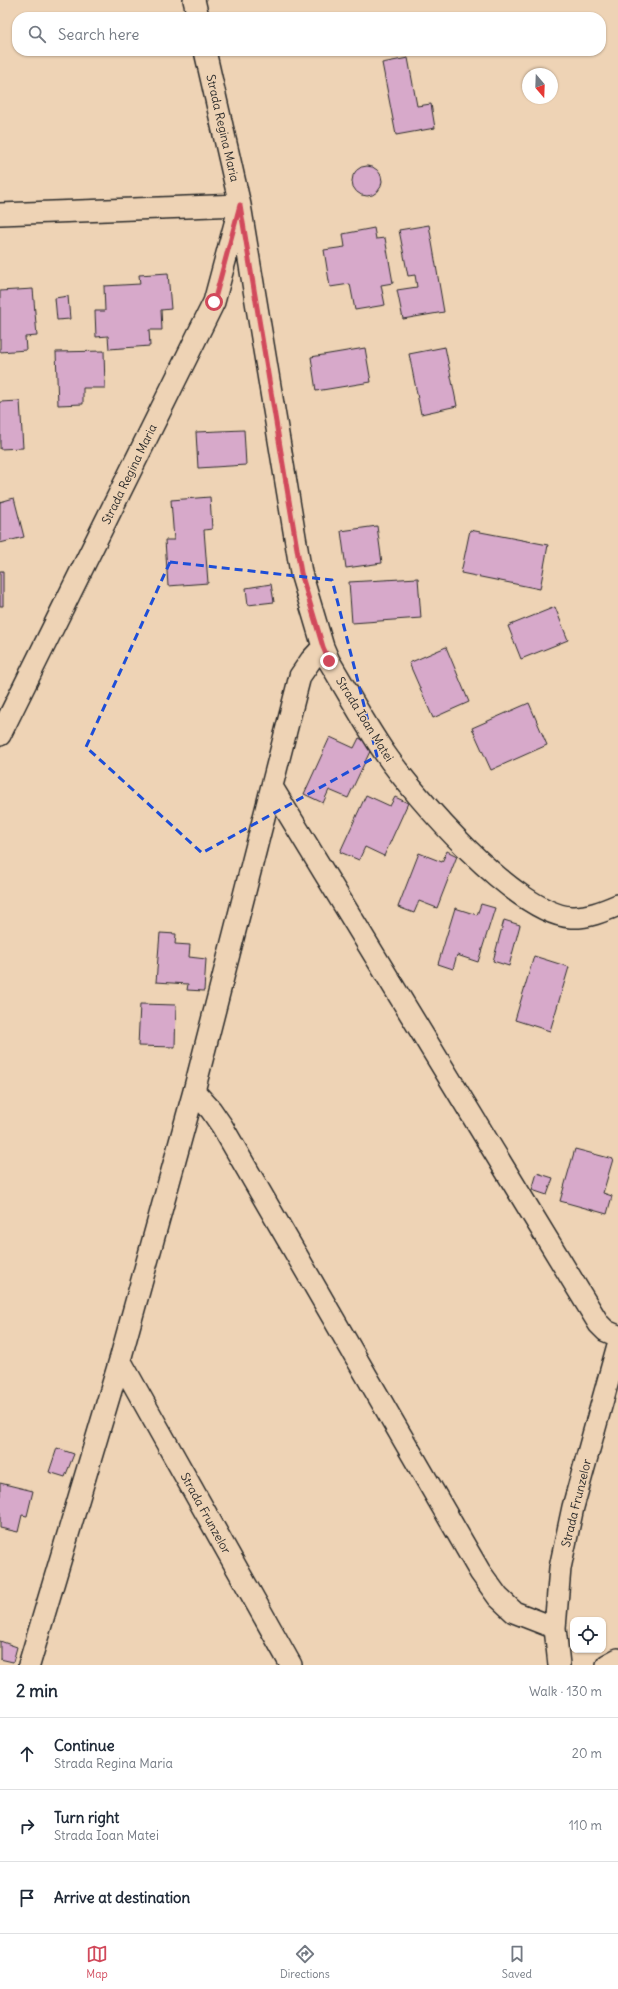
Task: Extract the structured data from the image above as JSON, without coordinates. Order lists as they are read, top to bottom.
{
  "streets": {
    "street": ["Strada Regina Maria", "Strada Ioan Matei", "Strada Frunzelor"]
  },
  "crossings": [
    ["Strada Regina Maria", "Strada Ioan Matei"]
  ],
  "north": "bottom",
  "page": {
    "search": "Search here",
    "heading": ["2 min", "Walk · 130 m"],
    "list": [
      ["Continue", "Strada Regina Maria", "20 m"],
      ["Turn right", "Strada Ioan Matei", "110 m"],
      "Arrive at destination"
    ],
    "nav": ["Map", "Directions", "Saved"]
  }
}
